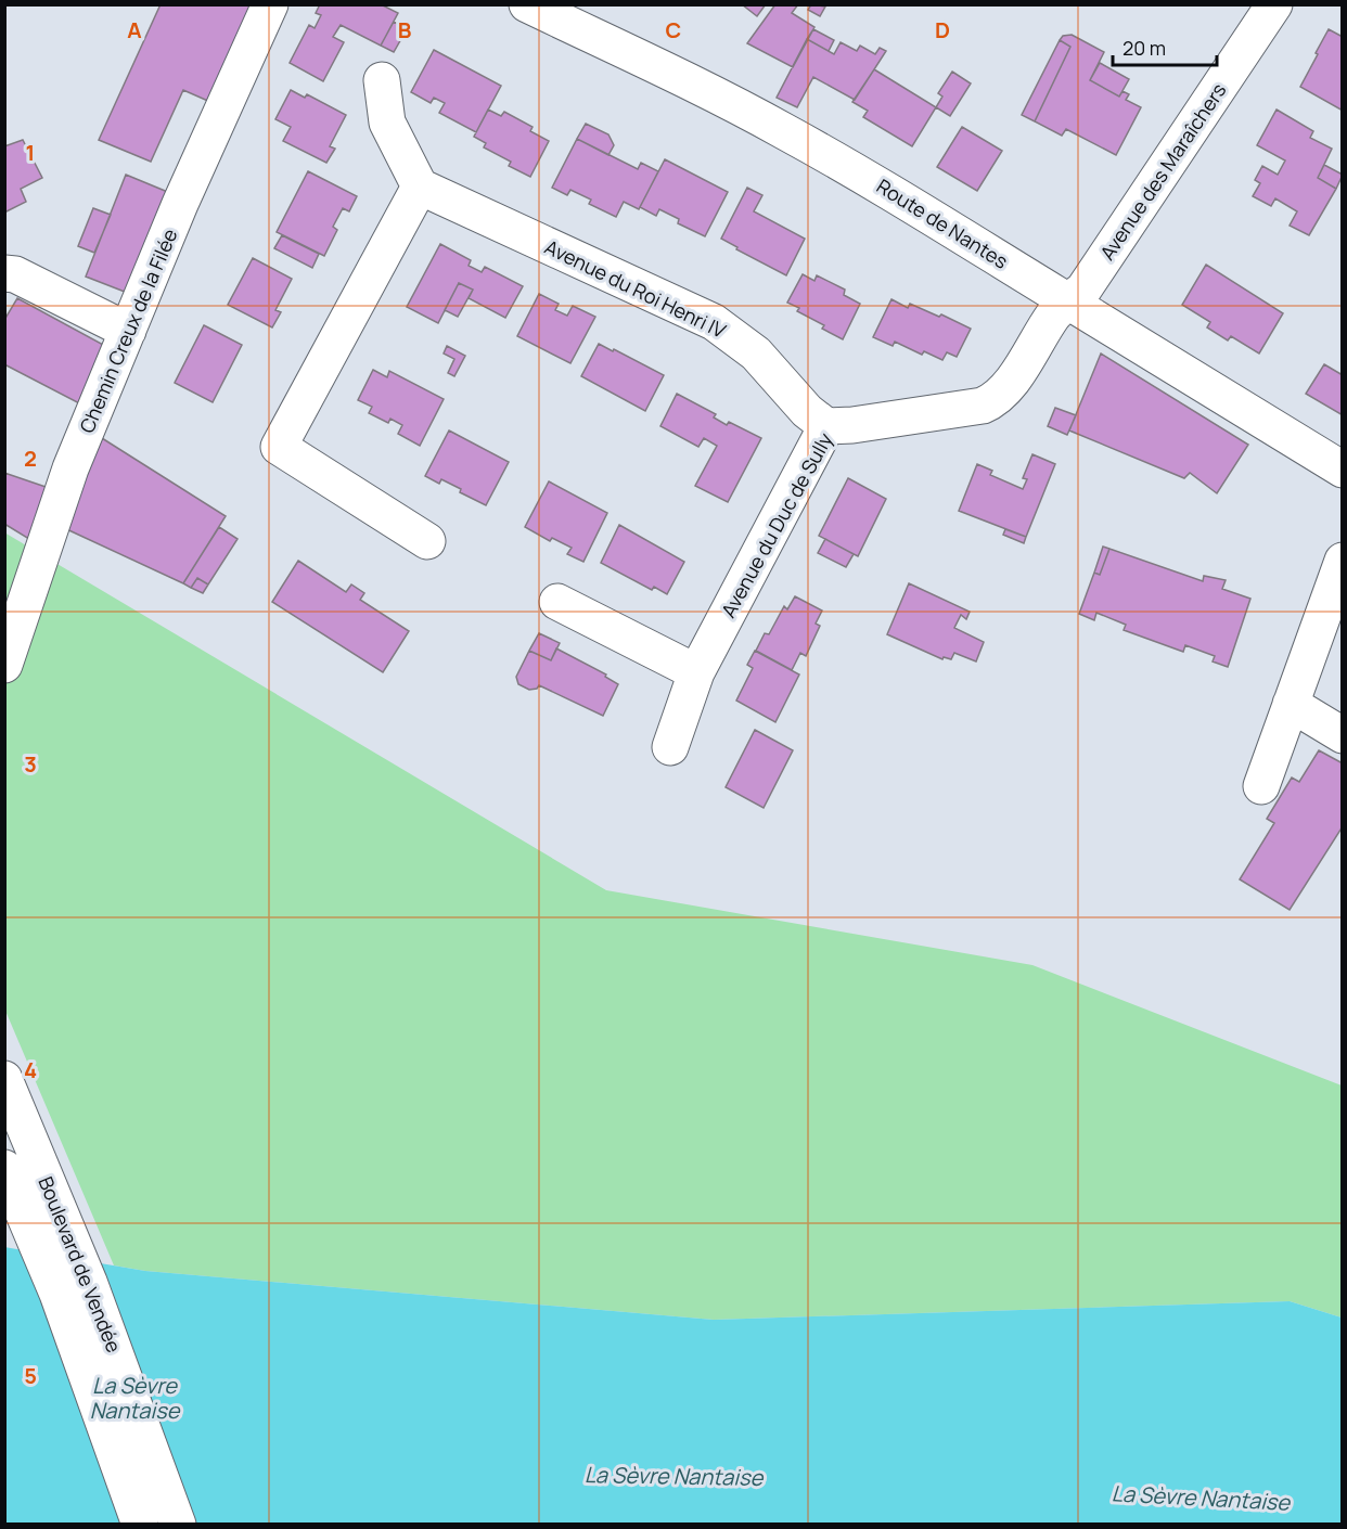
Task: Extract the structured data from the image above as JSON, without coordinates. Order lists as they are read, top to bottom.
{
  "streets": {
    "main road": [
      "Avenue des Maraîchers",
      "Route de Nantes",
      "Avenue du Roi Henri IV",
      "Chemin Creux de la Filée",
      "Avenue du Duc de Sully",
      "Boulevard de Vendée"
    ]
  },
  "crossings": [
    ["Avenue des Maraîchers", "Route de Nantes"],
    ["Avenue des Maraîchers", "Avenue du Duc de Sully"],
    ["Route de Nantes", "Avenue du Duc de Sully"],
    ["Avenue du Roi Henri IV", "Avenue du Duc de Sully"]
  ],
  "water": ["La Sèvre Nantaise"],
  "scale_bar": "20 m",
  "grid": {
    "columns": [
      "A",
      "B",
      "C",
      "D"
    ],
    "rows": [
      "1",
      "2",
      "3",
      "4",
      "5"
    ]
  }
}
